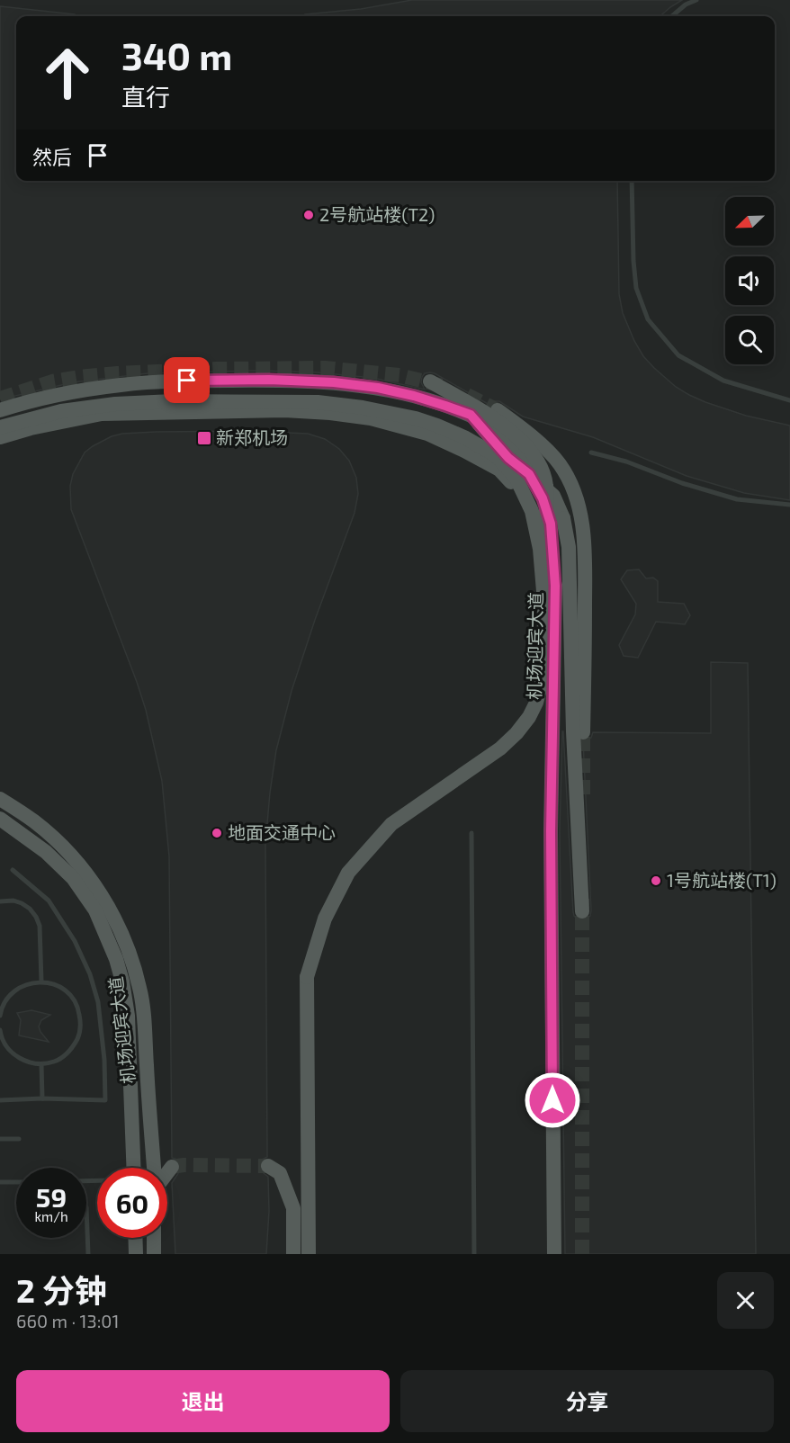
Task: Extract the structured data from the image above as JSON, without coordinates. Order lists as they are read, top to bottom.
{
  "streets": {
    "main road": ["机场迎宾大道"]
  },
  "places": {
    "other": ["2号航站楼(T2)", "地面交通中心", "1号航站楼(T1)"],
    "transit": ["新郑机场"]
  },
  "north": "bottom left",
  "page": {
    "turn": ["340 m", "直行"],
    "then": "然后",
    "speed": "59 km/h",
    "limit": "60",
    "heading": ["2 分钟", "660 m · 13:01"],
    "buttons": ["退出", "分享"]
  }
}
